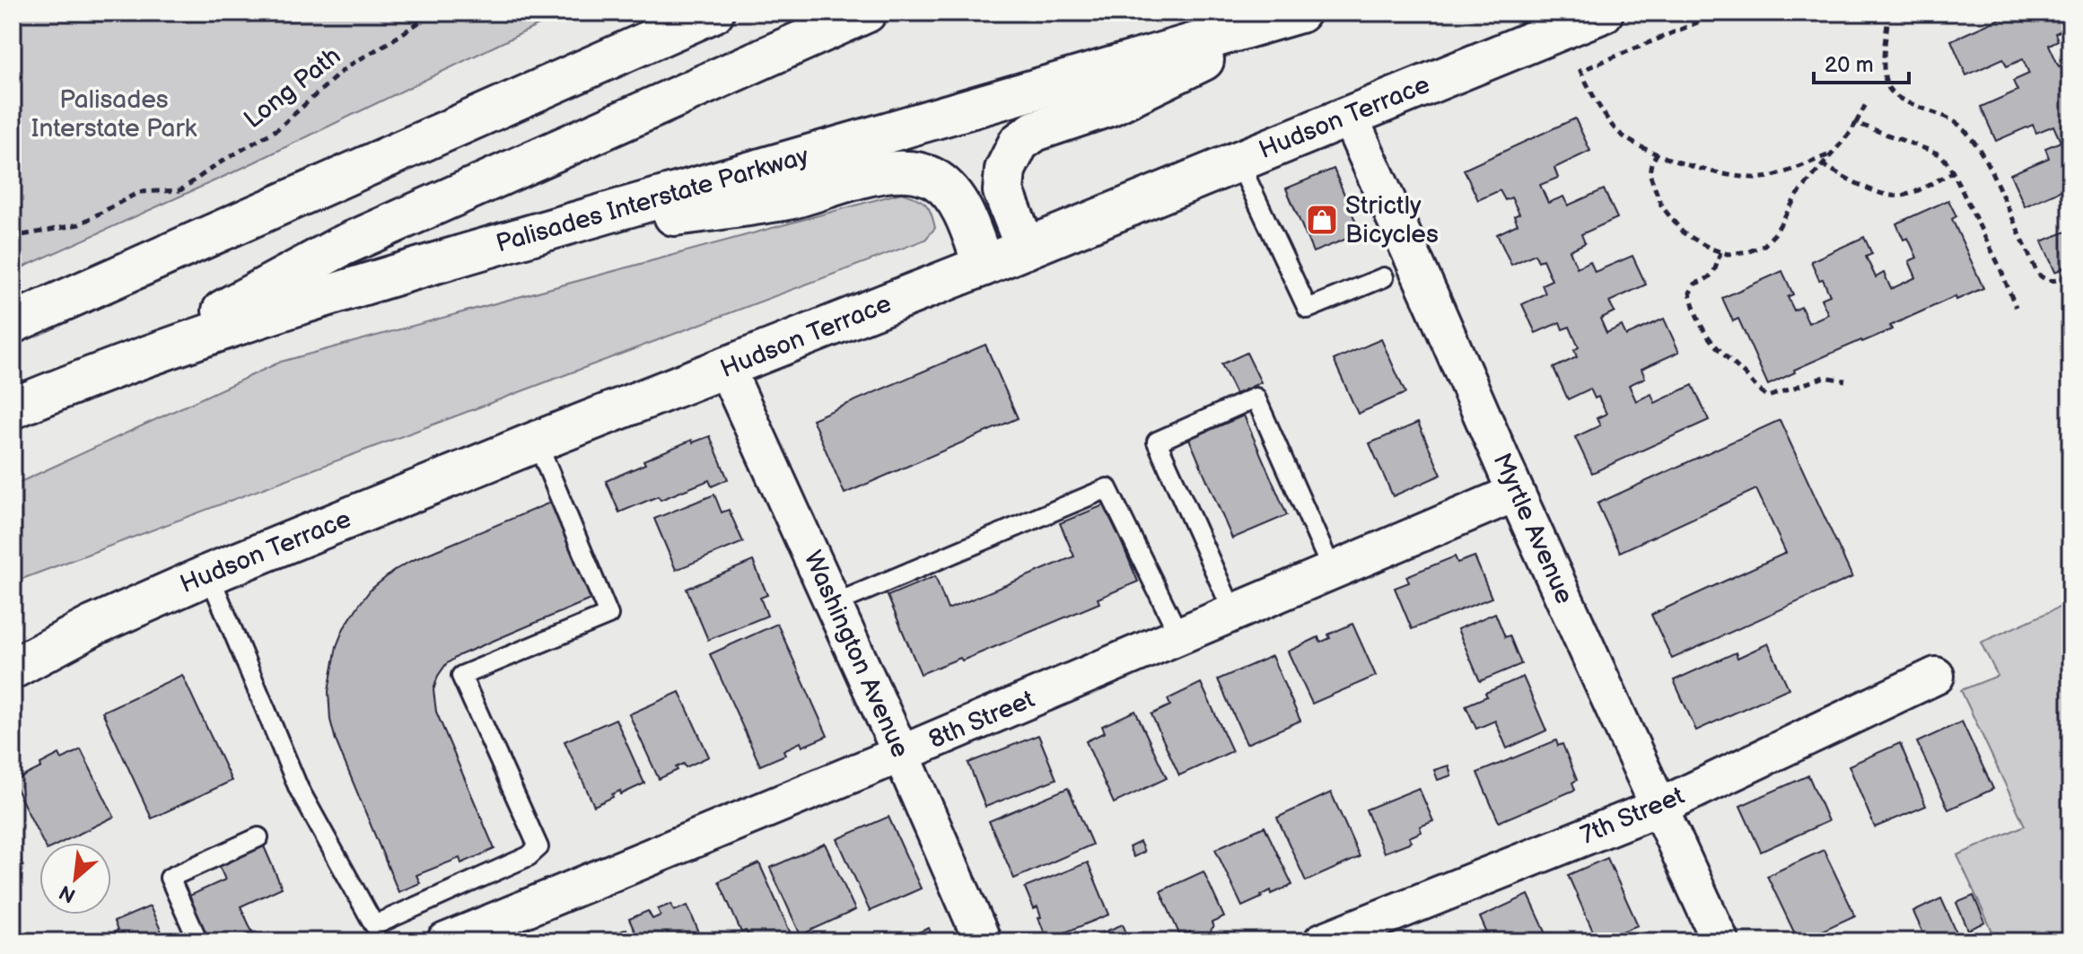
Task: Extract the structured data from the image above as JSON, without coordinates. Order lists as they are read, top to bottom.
{
  "streets": {
    "main road": ["Hudson Terrace", "Palisades Interstate Parkway"],
    "street": [
      "Myrtle Avenue",
      "Washington Avenue",
      "8th Street",
      "7th Street"
    ],
    "path": ["Long Path"]
  },
  "crossings": [
    ["Hudson Terrace", "Myrtle Avenue"],
    ["Hudson Terrace", "Washington Avenue"],
    ["Myrtle Avenue", "8th Street"],
    ["Myrtle Avenue", "7th Street"],
    ["Washington Avenue", "8th Street"]
  ],
  "parks": ["Palisades Interstate Park"],
  "places": {
    "shop": ["Strictly Bicycles"]
  },
  "scale_bar": "20 m",
  "north": "bottom left"
}
